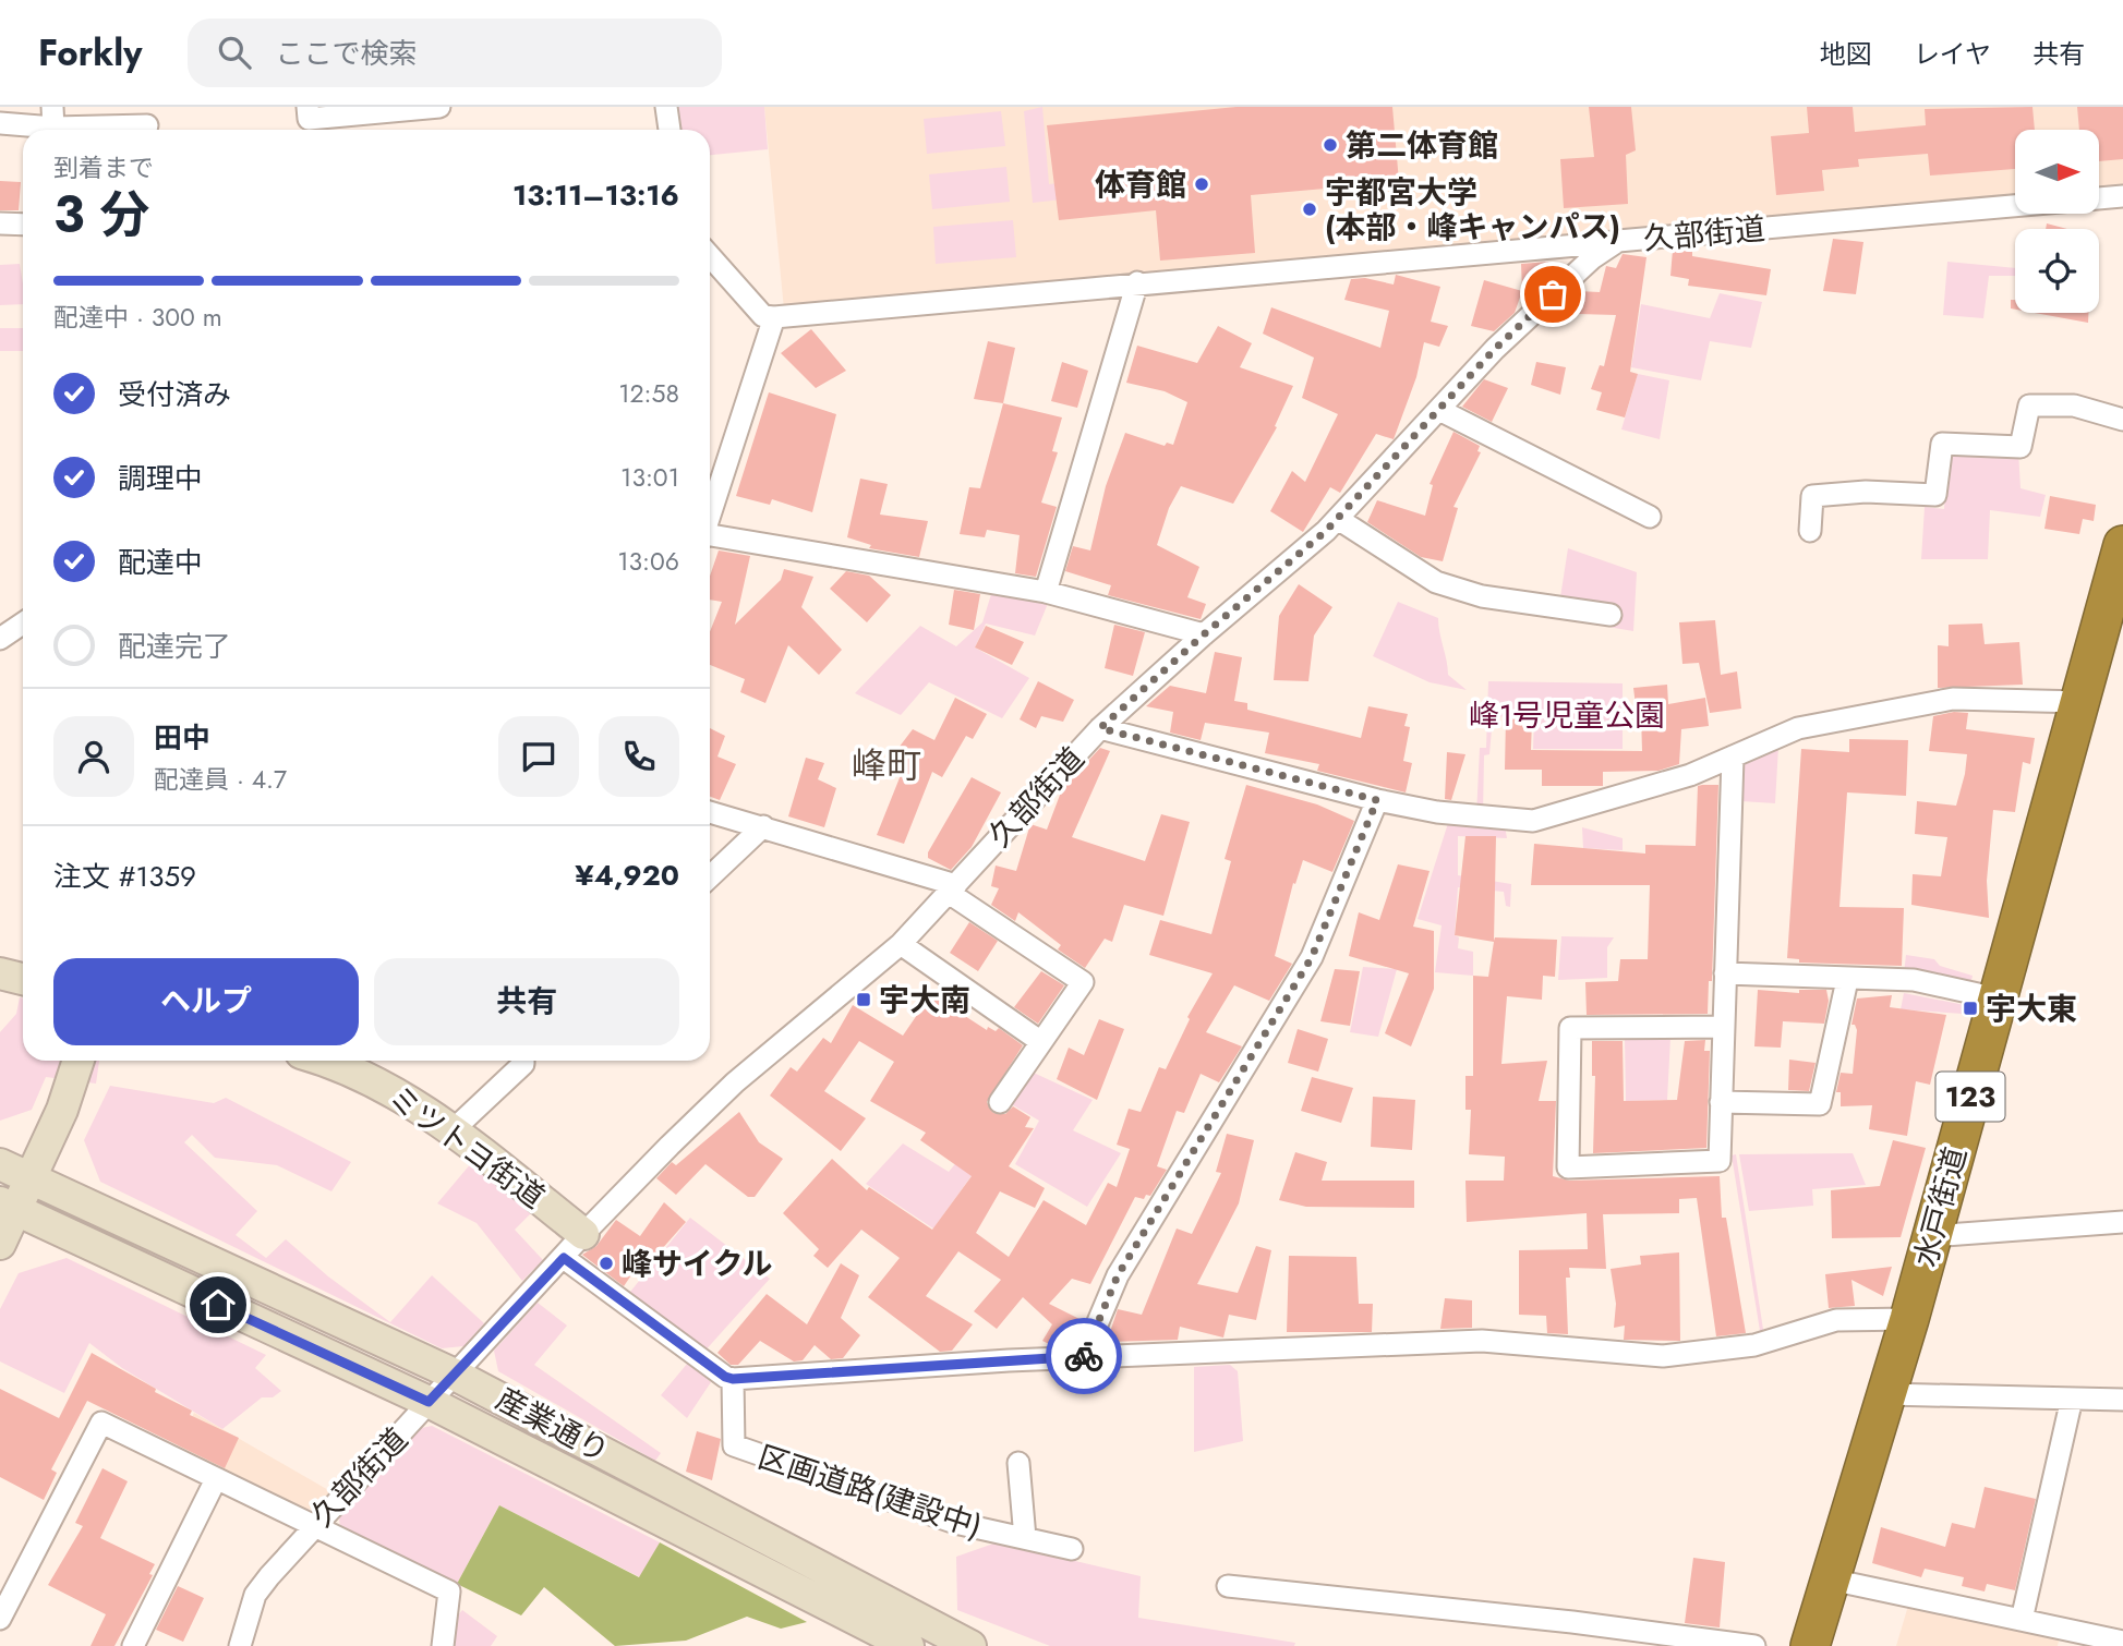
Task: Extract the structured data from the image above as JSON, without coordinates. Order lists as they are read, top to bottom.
{
  "streets": {
    "highway": ["123", "水戸街道"],
    "street": [
      "久部街道",
      "ミツトヨ街道",
      "産業通り",
      "区画道路(建設中)"
    ]
  },
  "crossings": [
    ["久部街道", "ミツトヨ街道"],
    ["久部街道", "産業通り"]
  ],
  "districts": ["峰町"],
  "parks": ["峰1号児童公園"],
  "places": {
    "other": [
      "第二体育館",
      "体育館",
      "宇都宮大学 (本部・峰キャンパス)",
      "峰サイクル"
    ],
    "transit": ["宇大南", "宇大東"]
  },
  "north": "right",
  "page": {
    "header": "Forkly",
    "search": "ここで検索",
    "nav": ["地図", "レイヤ", "共有"],
    "heading": ["3 分", "到着まで", "13:11–13:16"],
    "panel": [
      "田中",
      "配達員 · 4.7",
      "注文 #1359",
      "¥4,920"
    ],
    "bar": "配達中 · 300 m",
    "list": [
      ["受付済み", "12:58"],
      ["調理中", "13:01"],
      ["配達中", "13:06"],
      "配達完了"
    ],
    "buttons": ["ヘルプ", "共有"]
  }
}
